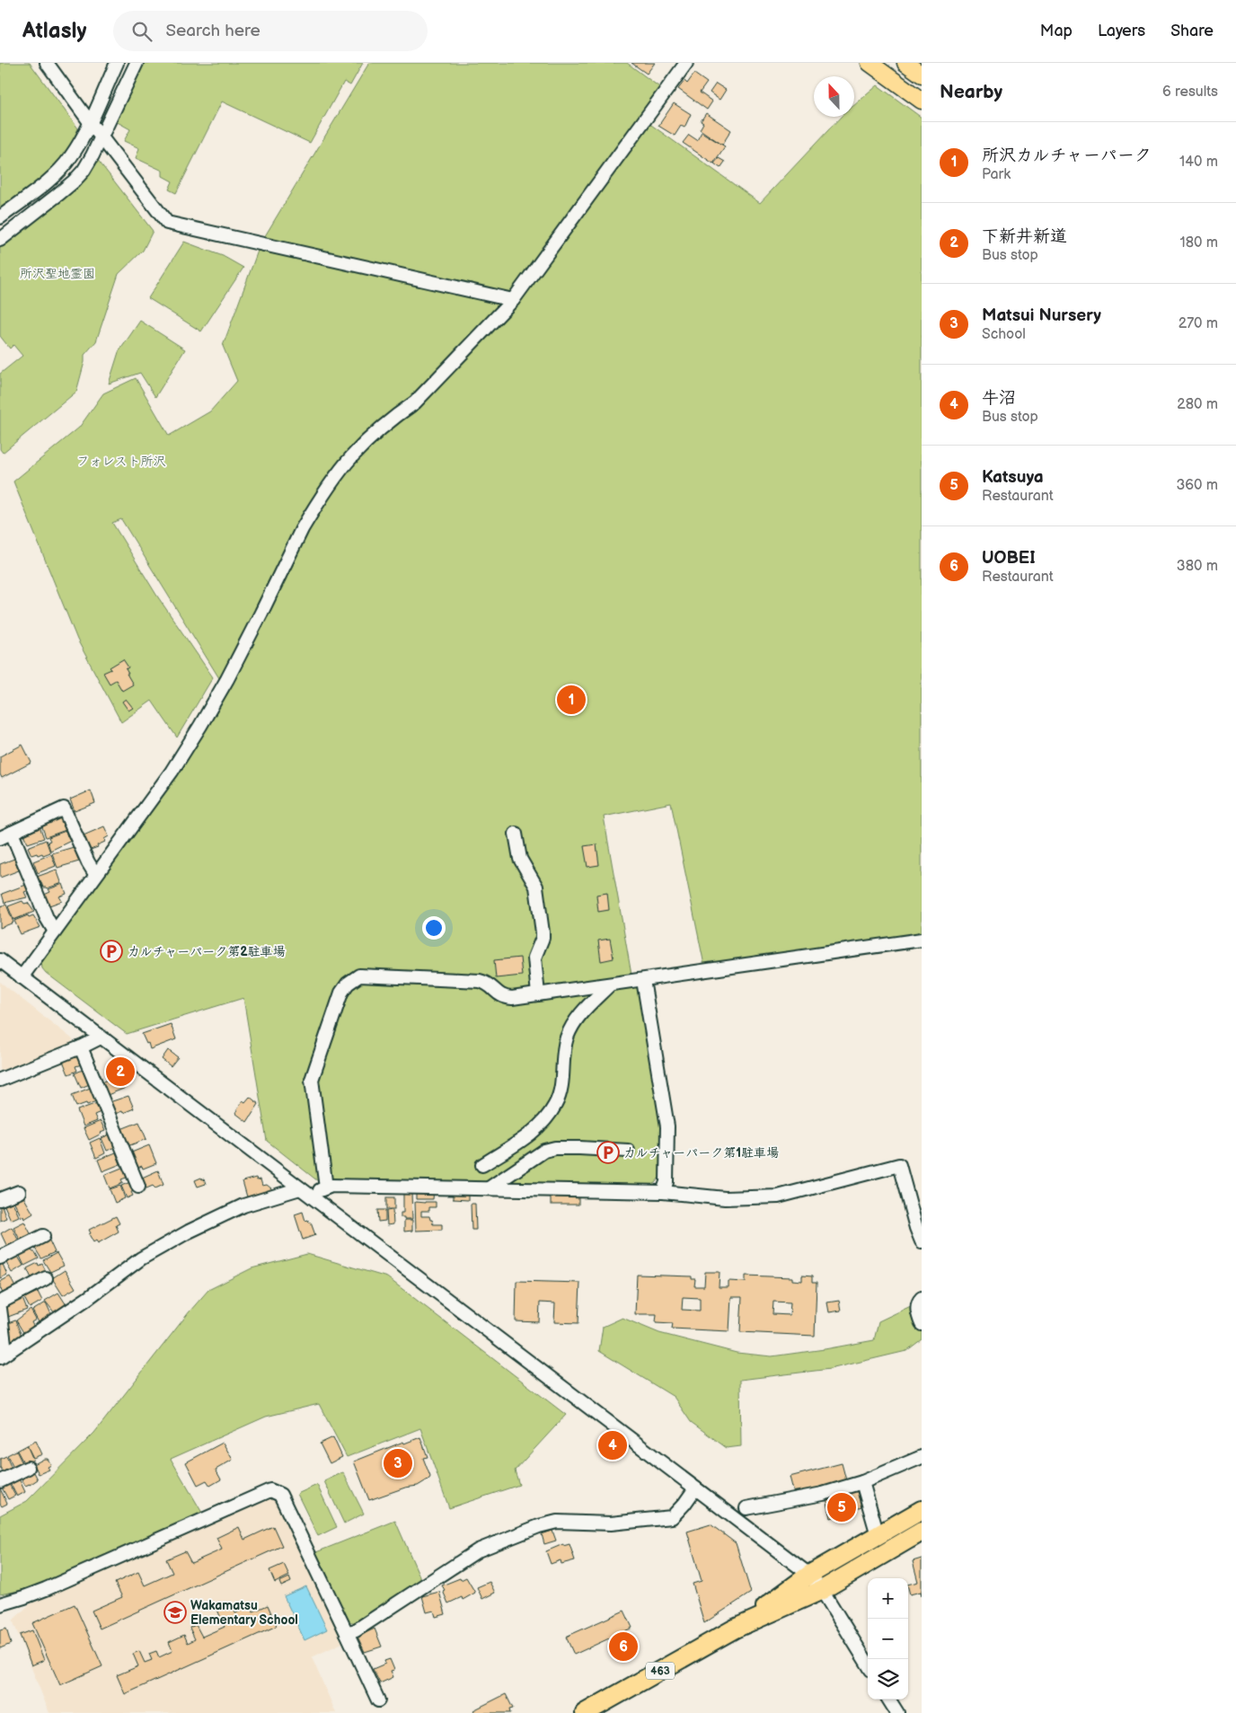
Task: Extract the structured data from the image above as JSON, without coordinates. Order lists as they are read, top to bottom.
{
  "streets": {
    "highway": ["463"]
  },
  "parks": ["所沢聖地霊園", "フォレスト所沢"],
  "places": {
    "parking": ["カルチャーパーク第2駐車場", "カルチャーパーク第1駐車場"],
    "school or university": ["Wakamatsu Elementary School"]
  },
  "north": "top",
  "page": {
    "header": "Atlasly",
    "search": "Search here",
    "nav": ["Map", "Layers", "Share"],
    "heading": ["Nearby", "6 results"],
    "list": [
      {
        "mark": "1",
        "name": "所沢カルチャーパーク",
        "note": "Park",
        "value": "140 m"
      },
      {
        "mark": "2",
        "name": "下新井新道",
        "note": "Bus stop",
        "value": "180 m"
      },
      {
        "mark": "3",
        "name": "Matsui Nursery",
        "note": "School",
        "value": "270 m"
      },
      {
        "mark": "4",
        "name": "牛沼",
        "note": "Bus stop",
        "value": "280 m"
      },
      {
        "mark": "5",
        "name": "Katsuya",
        "note": "Restaurant",
        "value": "360 m"
      },
      {
        "mark": "6",
        "name": "UOBEI",
        "note": "Restaurant",
        "value": "380 m"
      }
    ],
    "pins": [
      "1",
      "2",
      "4",
      "3",
      "5",
      "6"
    ],
    "map_buttons": ["+", "−"]
  }
}
